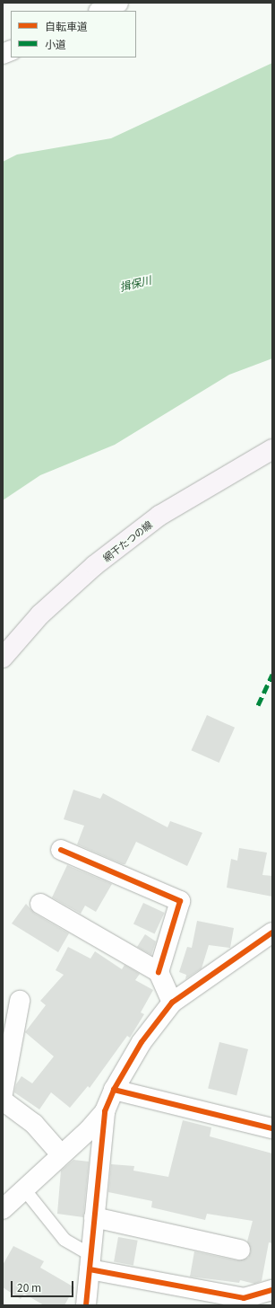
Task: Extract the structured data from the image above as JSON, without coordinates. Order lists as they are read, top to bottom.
{
  "streets": {
    "main road": ["網干たつの線"]
  },
  "water": ["揖保川"],
  "legend": ["自転車道", "小道"],
  "scale_bar": "20 m"
}
